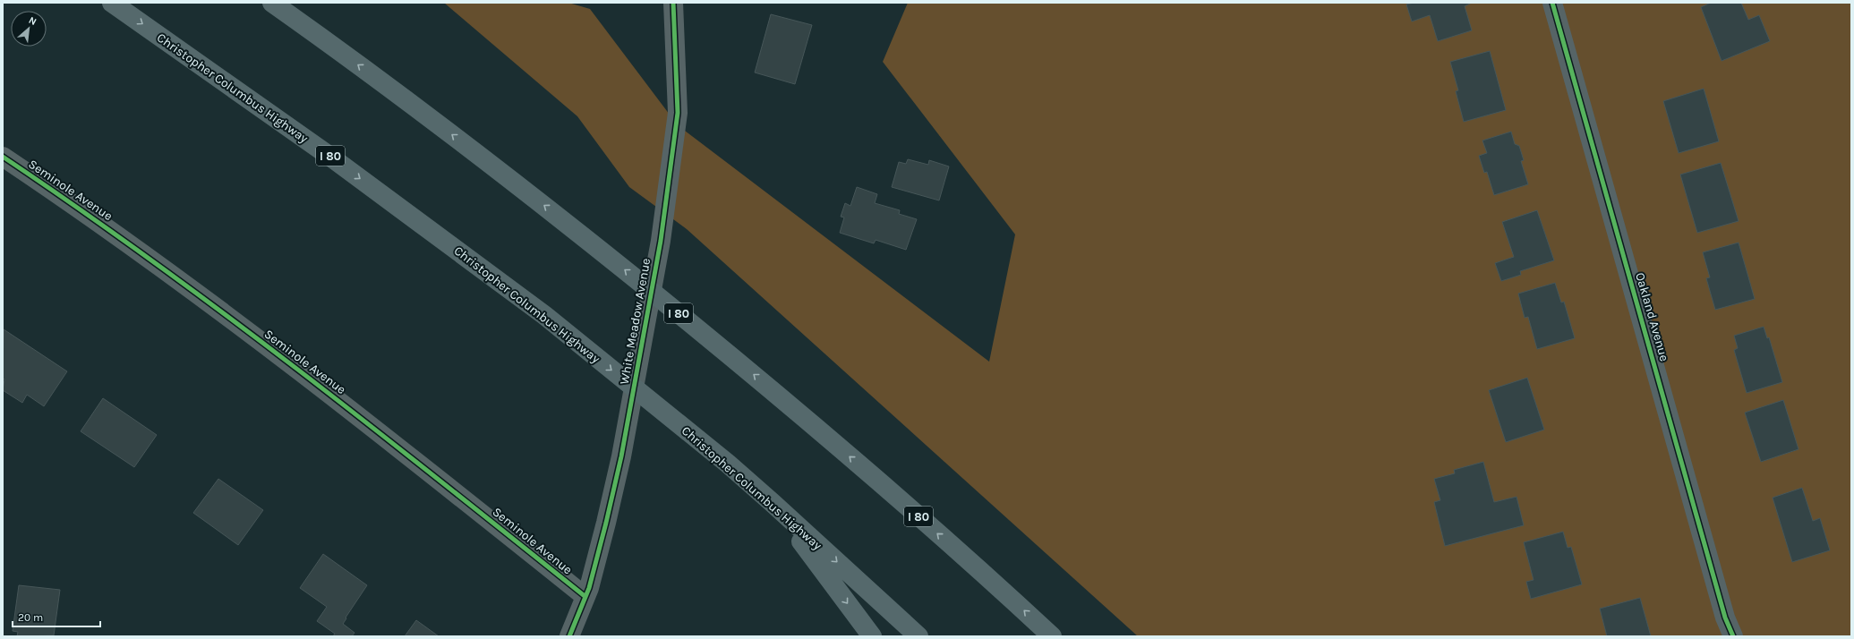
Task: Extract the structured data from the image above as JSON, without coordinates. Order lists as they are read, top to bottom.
{
  "streets": {
    "highway": ["Christopher Columbus Highway", "I 80"],
    "street": ["Seminole Avenue", "Oakland Avenue", "White Meadow Avenue"]
  },
  "crossings": [
    ["Seminole Avenue", "White Meadow Avenue"]
  ],
  "scale_bar": "20 m",
  "north": "top right"
}
